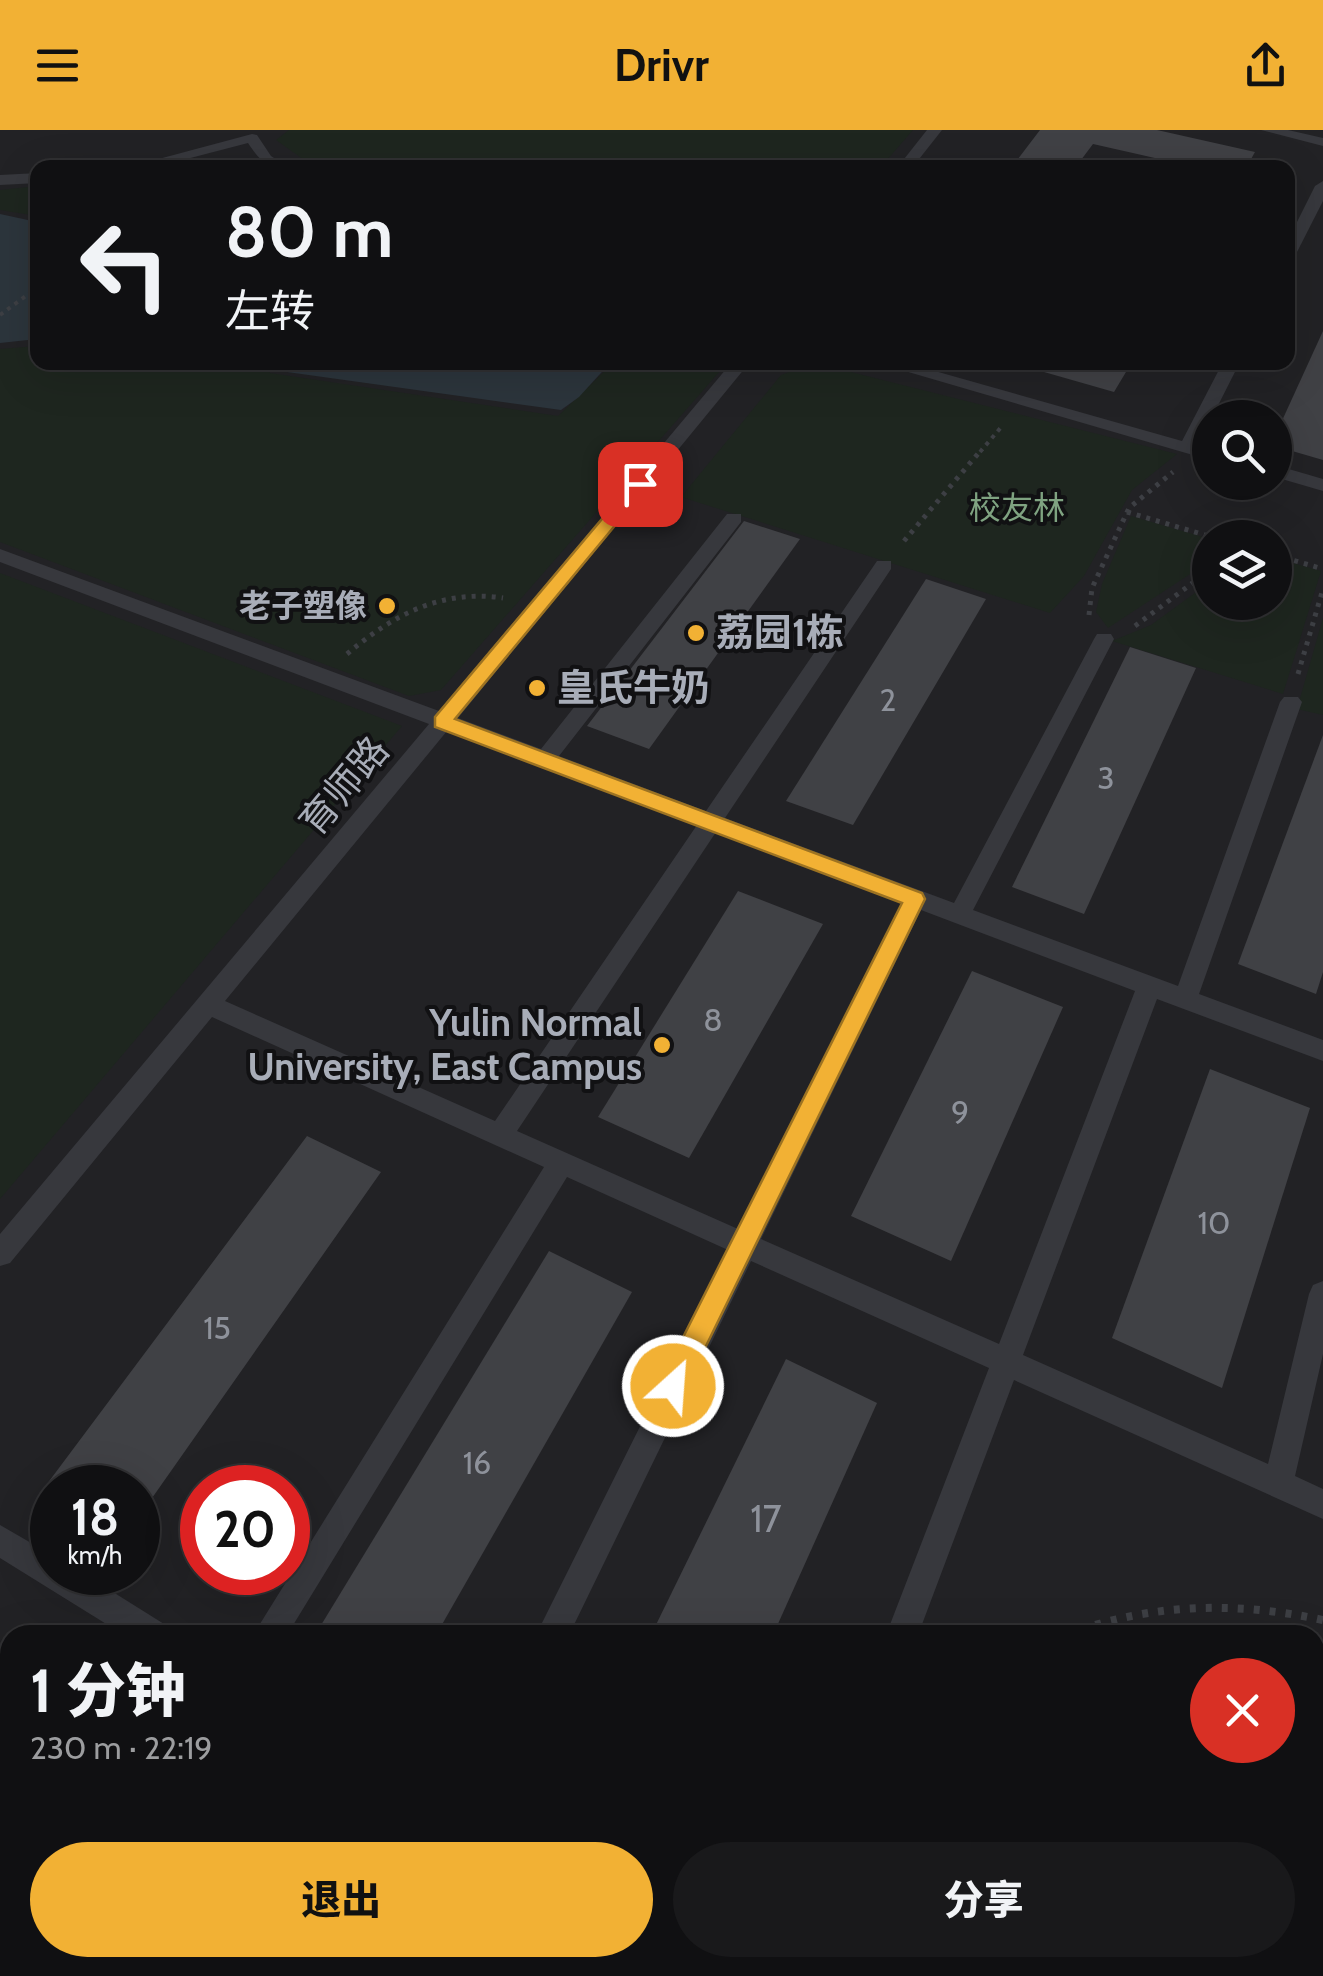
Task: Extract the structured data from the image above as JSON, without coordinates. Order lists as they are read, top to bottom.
{
  "streets": {
    "lane": ["育师路"]
  },
  "parks": ["校友林"],
  "places": [
    "老子塑像",
    "荔园1栋",
    "皇氏牛奶",
    "Yulin Normal University, East Campus"
  ],
  "house_numbers": [
    "2",
    "3",
    "8",
    "9",
    "10",
    "15",
    "16",
    "17"
  ],
  "page": {
    "header": "Drivr",
    "turn": ["80 m", "左转"],
    "speed": "18 km/h",
    "limit": "20",
    "heading": ["1 分钟", "230 m · 22:19"],
    "buttons": ["退出", "分享"]
  }
}
